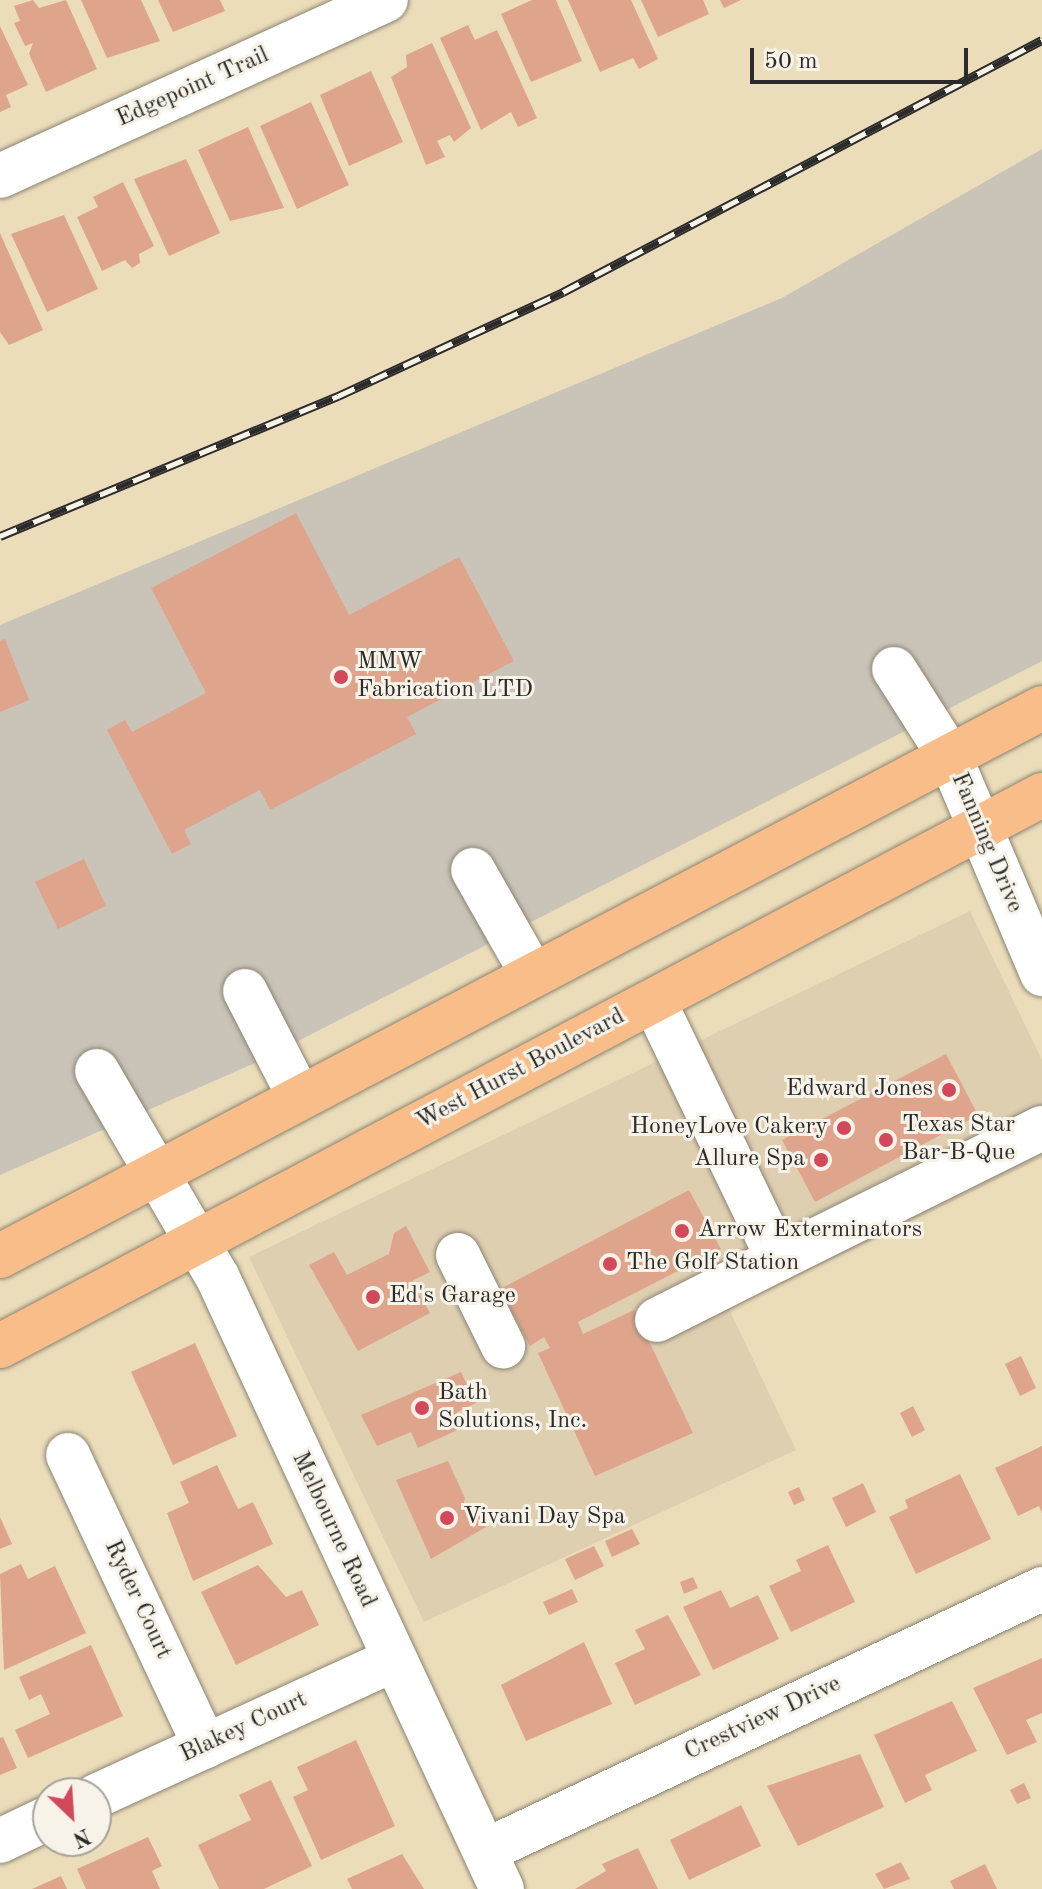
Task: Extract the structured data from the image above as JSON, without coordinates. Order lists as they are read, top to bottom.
{
  "streets": {
    "main road": ["West Hurst Boulevard"],
    "street": [
      "Edgepoint Trail",
      "Fanning Drive",
      "Melbourne Road",
      "Ryder Court",
      "Crestview Drive",
      "Blakey Court"
    ]
  },
  "crossings": [
    ["Fanning Drive", "West Hurst Boulevard"],
    ["West Hurst Boulevard", "Melbourne Road"],
    ["Melbourne Road", "Crestview Drive"],
    ["Melbourne Road", "Blakey Court"],
    ["Ryder Court", "Blakey Court"]
  ],
  "places": [
    "MMW Fabrication LTD",
    "Edward Jones",
    "HoneyLove Cakery",
    "Texas Star Bar-B-Que",
    "Allure Spa",
    "Arrow Exterminators",
    "The Golf Station",
    "Ed's Garage",
    "Bath Solutions, Inc.",
    "Vivani Day Spa"
  ],
  "scale_bar": "50 m",
  "north": "bottom right"
}
